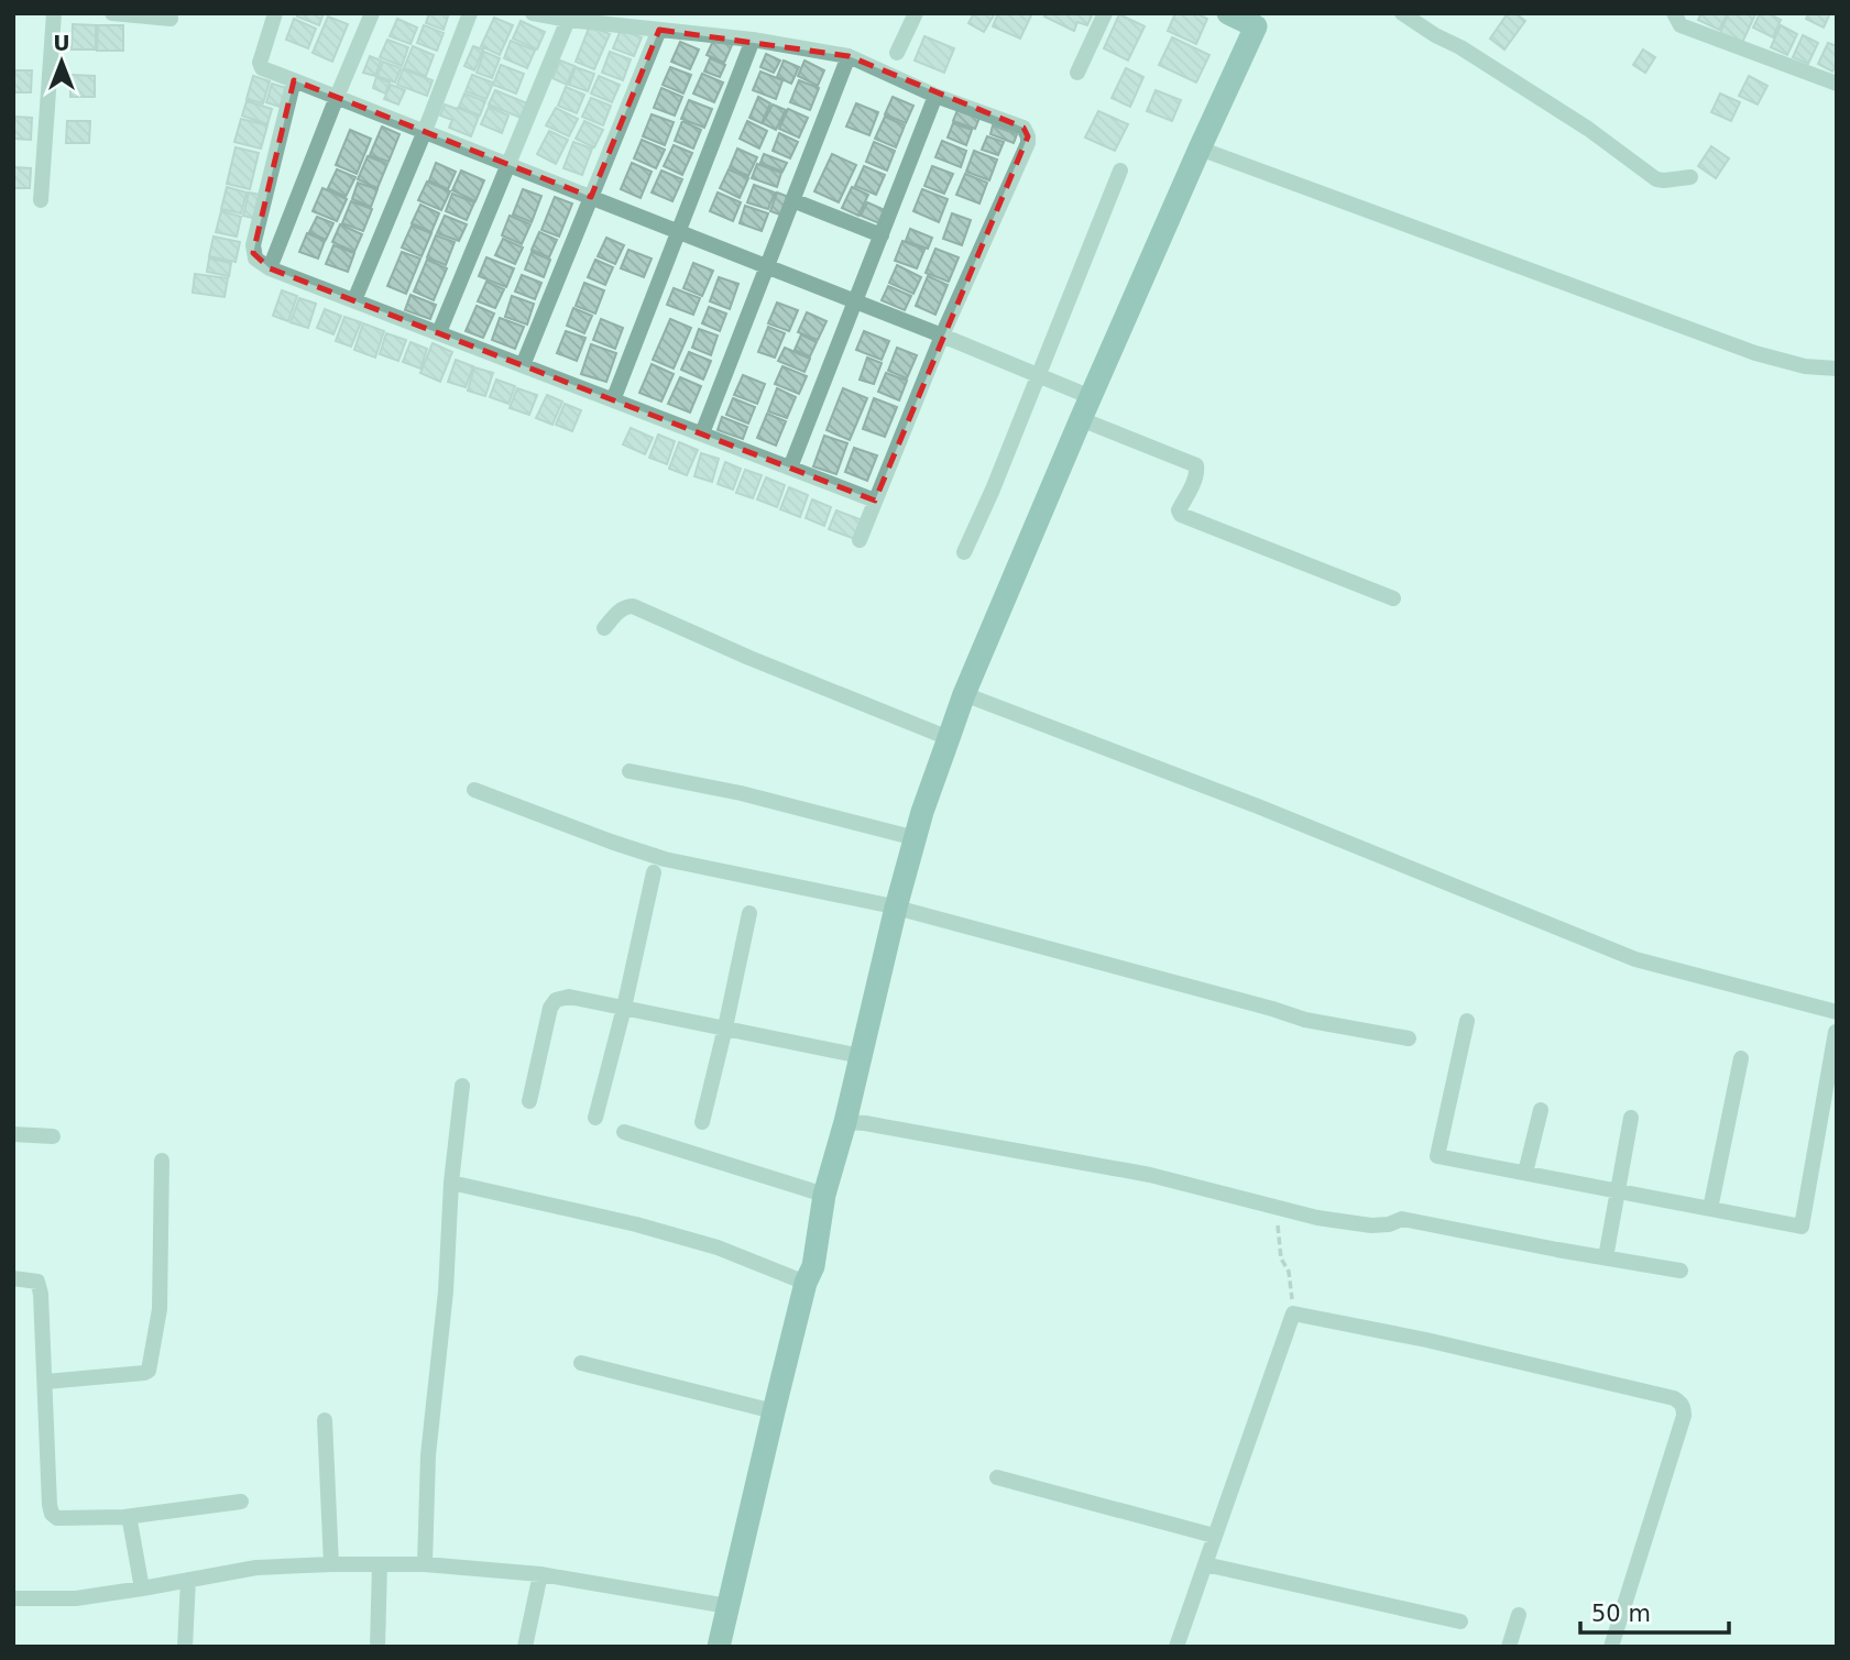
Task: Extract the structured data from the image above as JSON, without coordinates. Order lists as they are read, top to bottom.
{
  "scale_bar": "50 m",
  "north": "top"
}
